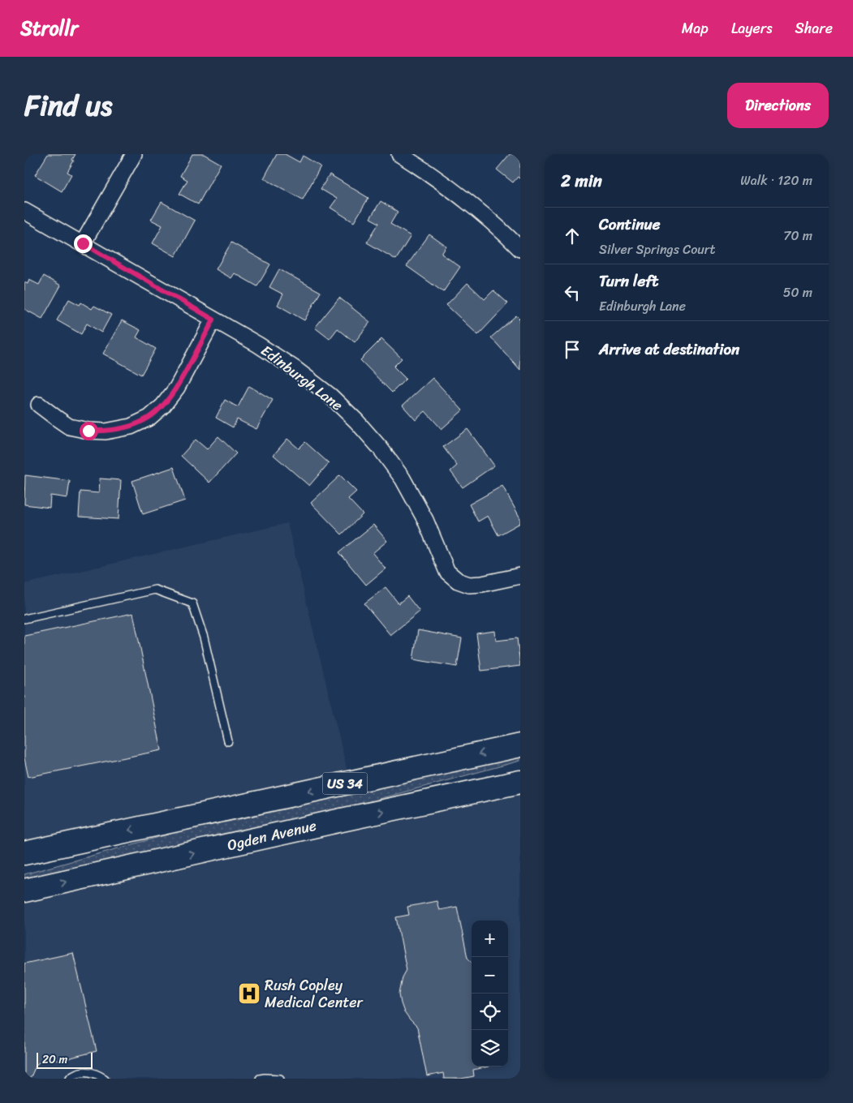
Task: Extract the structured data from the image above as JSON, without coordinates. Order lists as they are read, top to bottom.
{
  "streets": {
    "main road": ["US 34", "Ogden Avenue"],
    "street": ["Edinburgh Lane"]
  },
  "places": {
    "hospital": ["Rush Copley Medical Center"]
  },
  "scale_bar": "20 m",
  "page": {
    "header": "Strollr",
    "nav": ["Map", "Layers", "Share"],
    "title": "Find us",
    "buttons": "Directions",
    "heading": ["2 min", "Walk · 120 m"],
    "list": [
      ["Continue", "Silver Springs Court", "70 m"],
      ["Turn left", "Edinburgh Lane", "50 m"],
      "Arrive at destination"
    ],
    "map_buttons": ["+", "−"],
    "scale": "20 m"
  }
}
